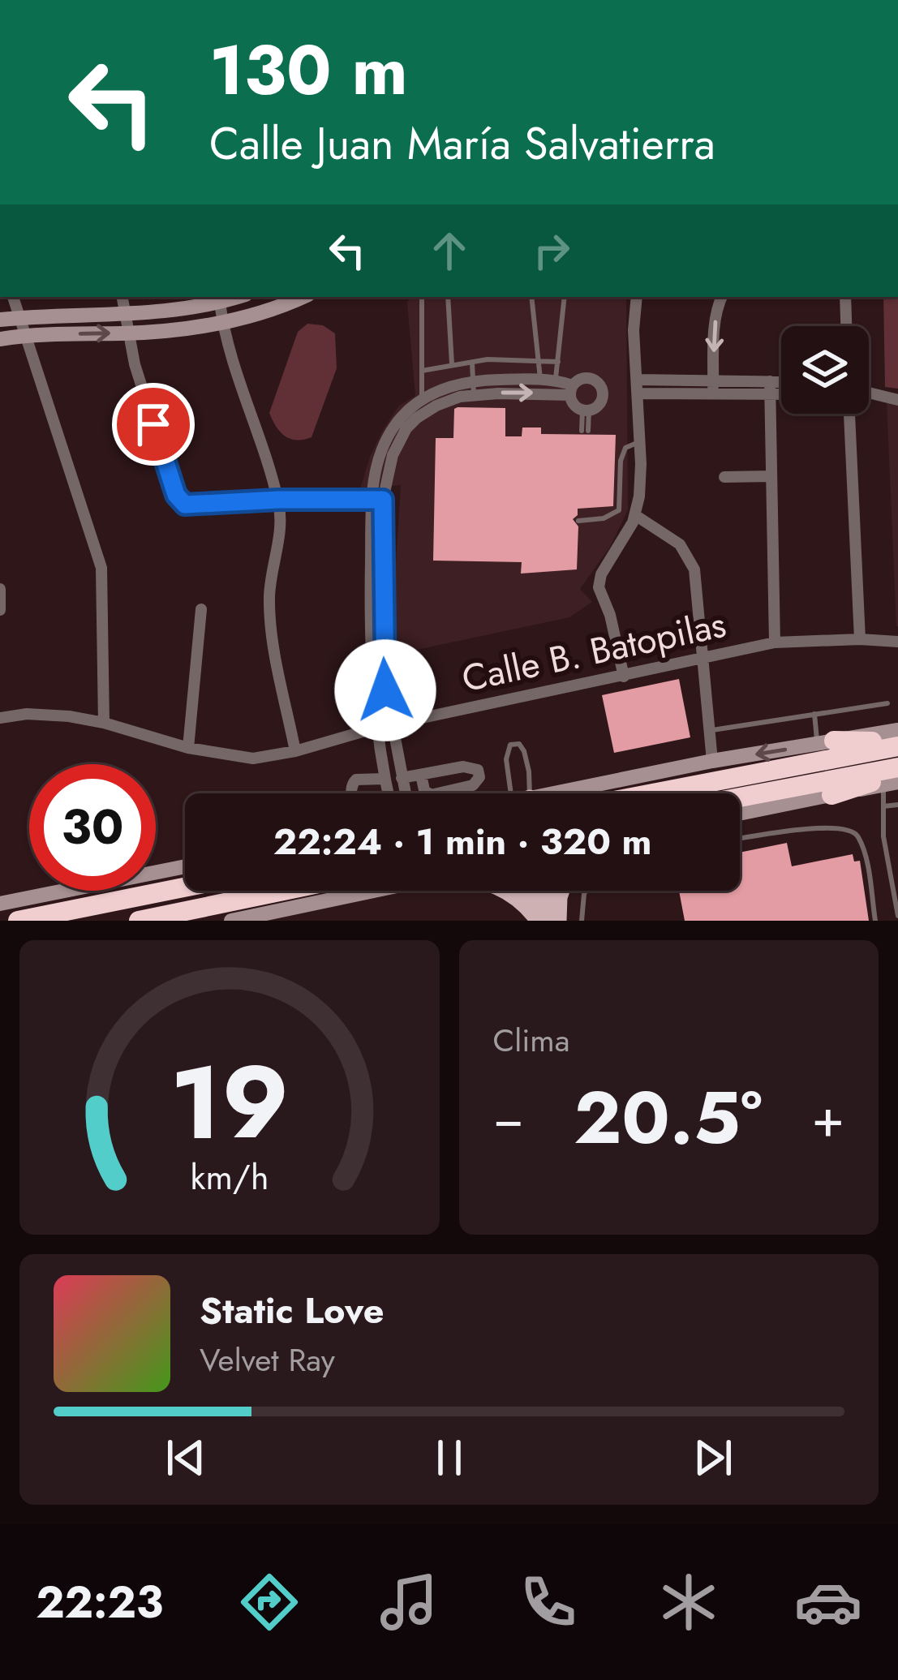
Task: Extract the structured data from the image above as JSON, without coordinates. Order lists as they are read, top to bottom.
{
  "streets": {
    "street": ["Calle B. Batopilas"]
  },
  "page": {
    "turn": ["130 m", "Calle Juan María Salvatierra"],
    "limit": "30",
    "trip": "22:24 · 1 min · 320 m",
    "tile": "Clima",
    "heat": ["−", "20.5°", "+"],
    "song": ["Static Love", "Velvet Ray"],
    "tabs": "22:23",
    "gauge": ["19", "km/h"]
  }
}
